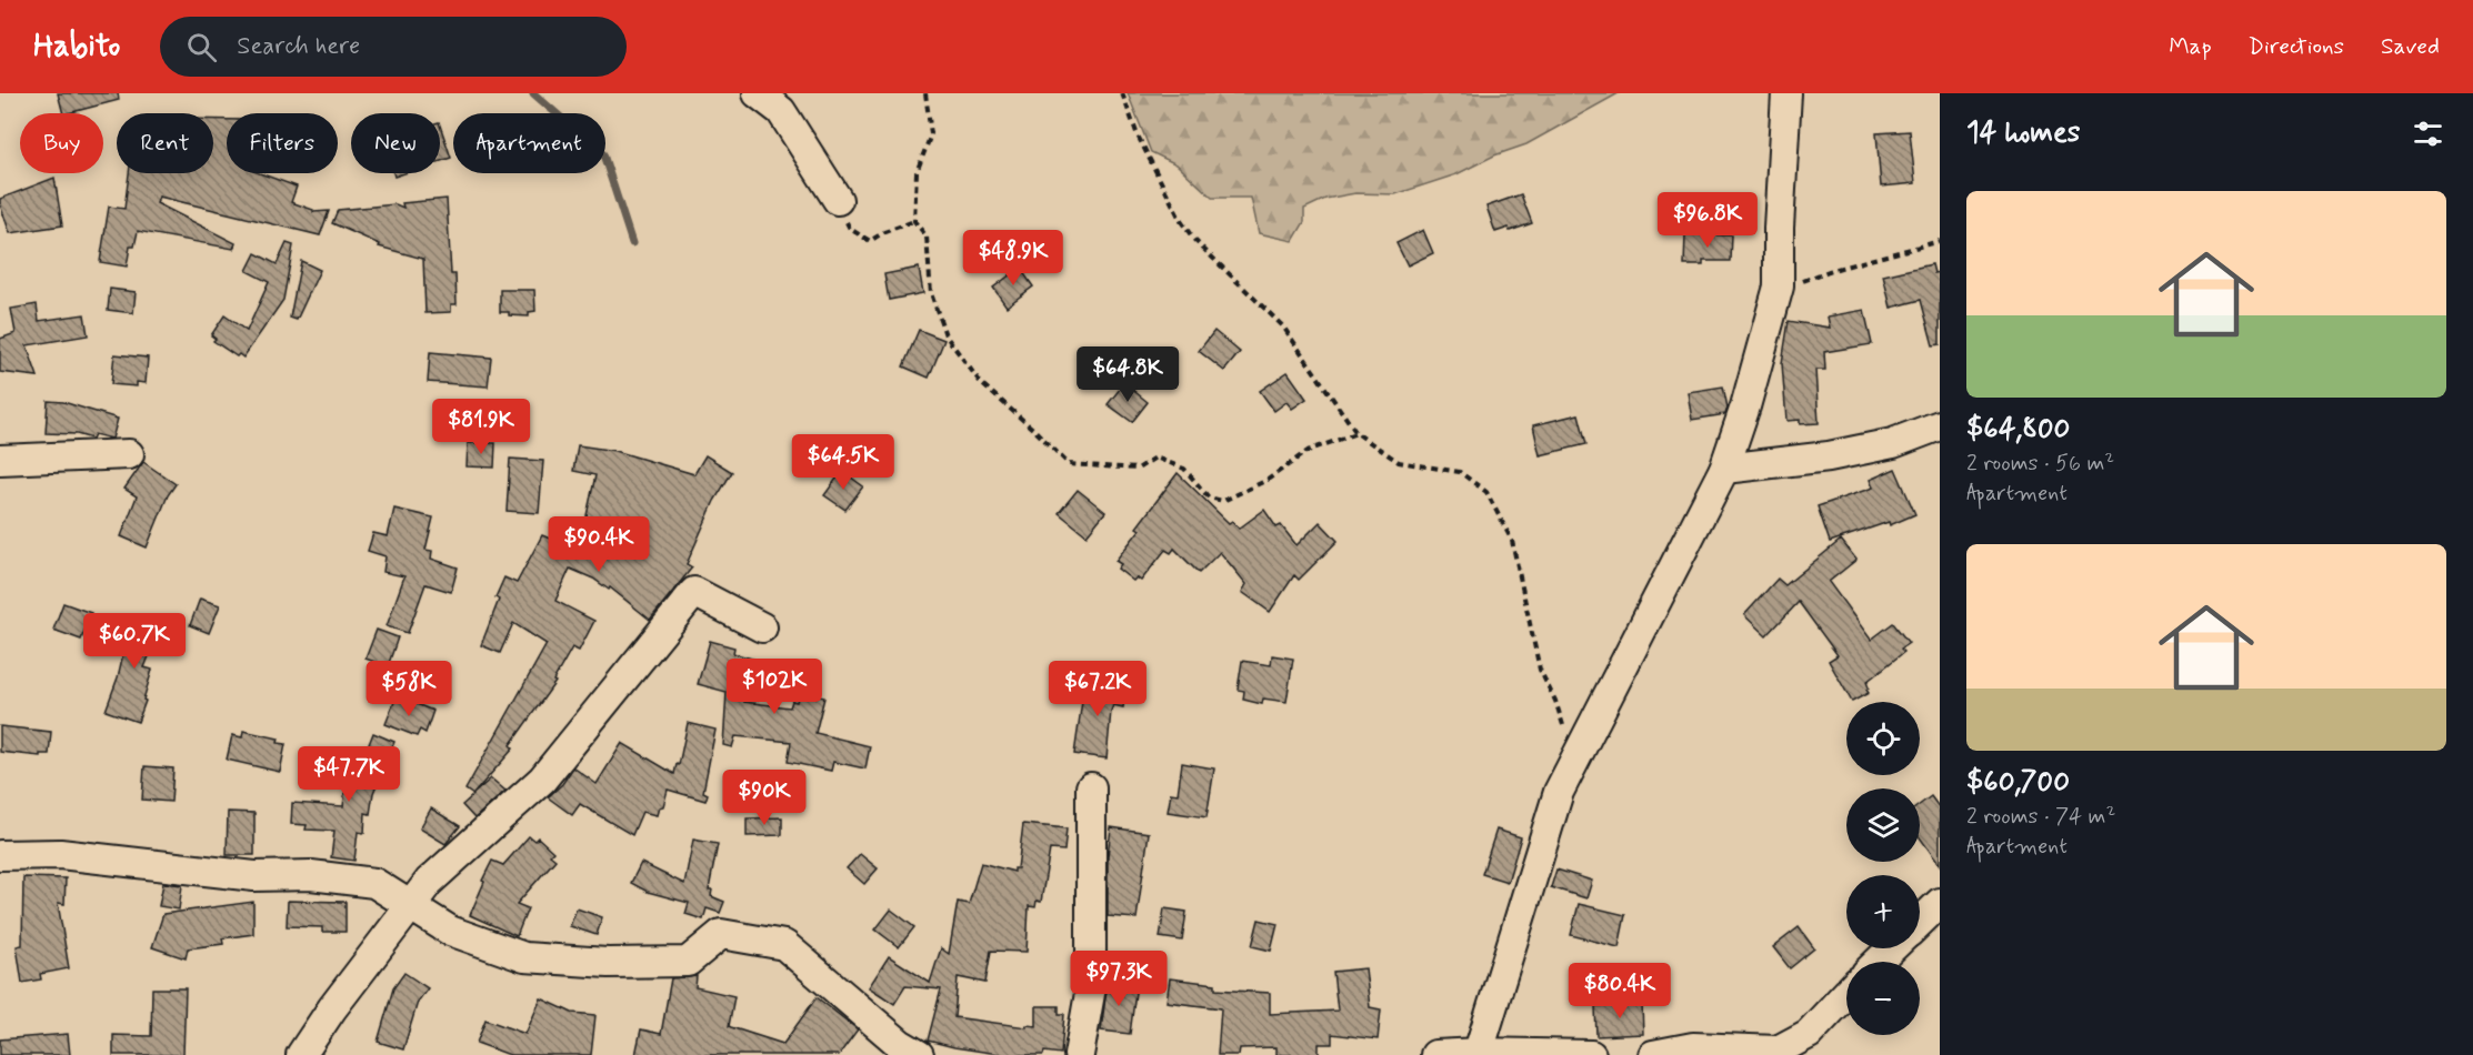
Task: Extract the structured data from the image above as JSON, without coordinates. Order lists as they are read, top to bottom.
{
  "page": {
    "header": "Habito",
    "search": "Search here",
    "nav": ["Map", "Directions", "Saved"],
    "heading": "14 homes",
    "chip": [
      "Buy",
      "Rent",
      "Filters",
      "New",
      "Apartment"
    ],
    "list": [
      {
        "name": "$64,800",
        "note": "2 rooms · 56 m² · Apartment"
      },
      {
        "name": "$60,700",
        "note": "2 rooms · 74 m² · Apartment"
      }
    ],
    "price": [
      "$96.8K",
      "$48.9K",
      "$64.8K",
      "$81.9K",
      "$64.5K",
      "$90.4K",
      "$60.7K",
      "$102K",
      "$58K",
      "$67.2K",
      "$47.7K",
      "$90K",
      "$97.3K",
      "$80.4K"
    ],
    "map_buttons": ["+", "−"]
  }
}
